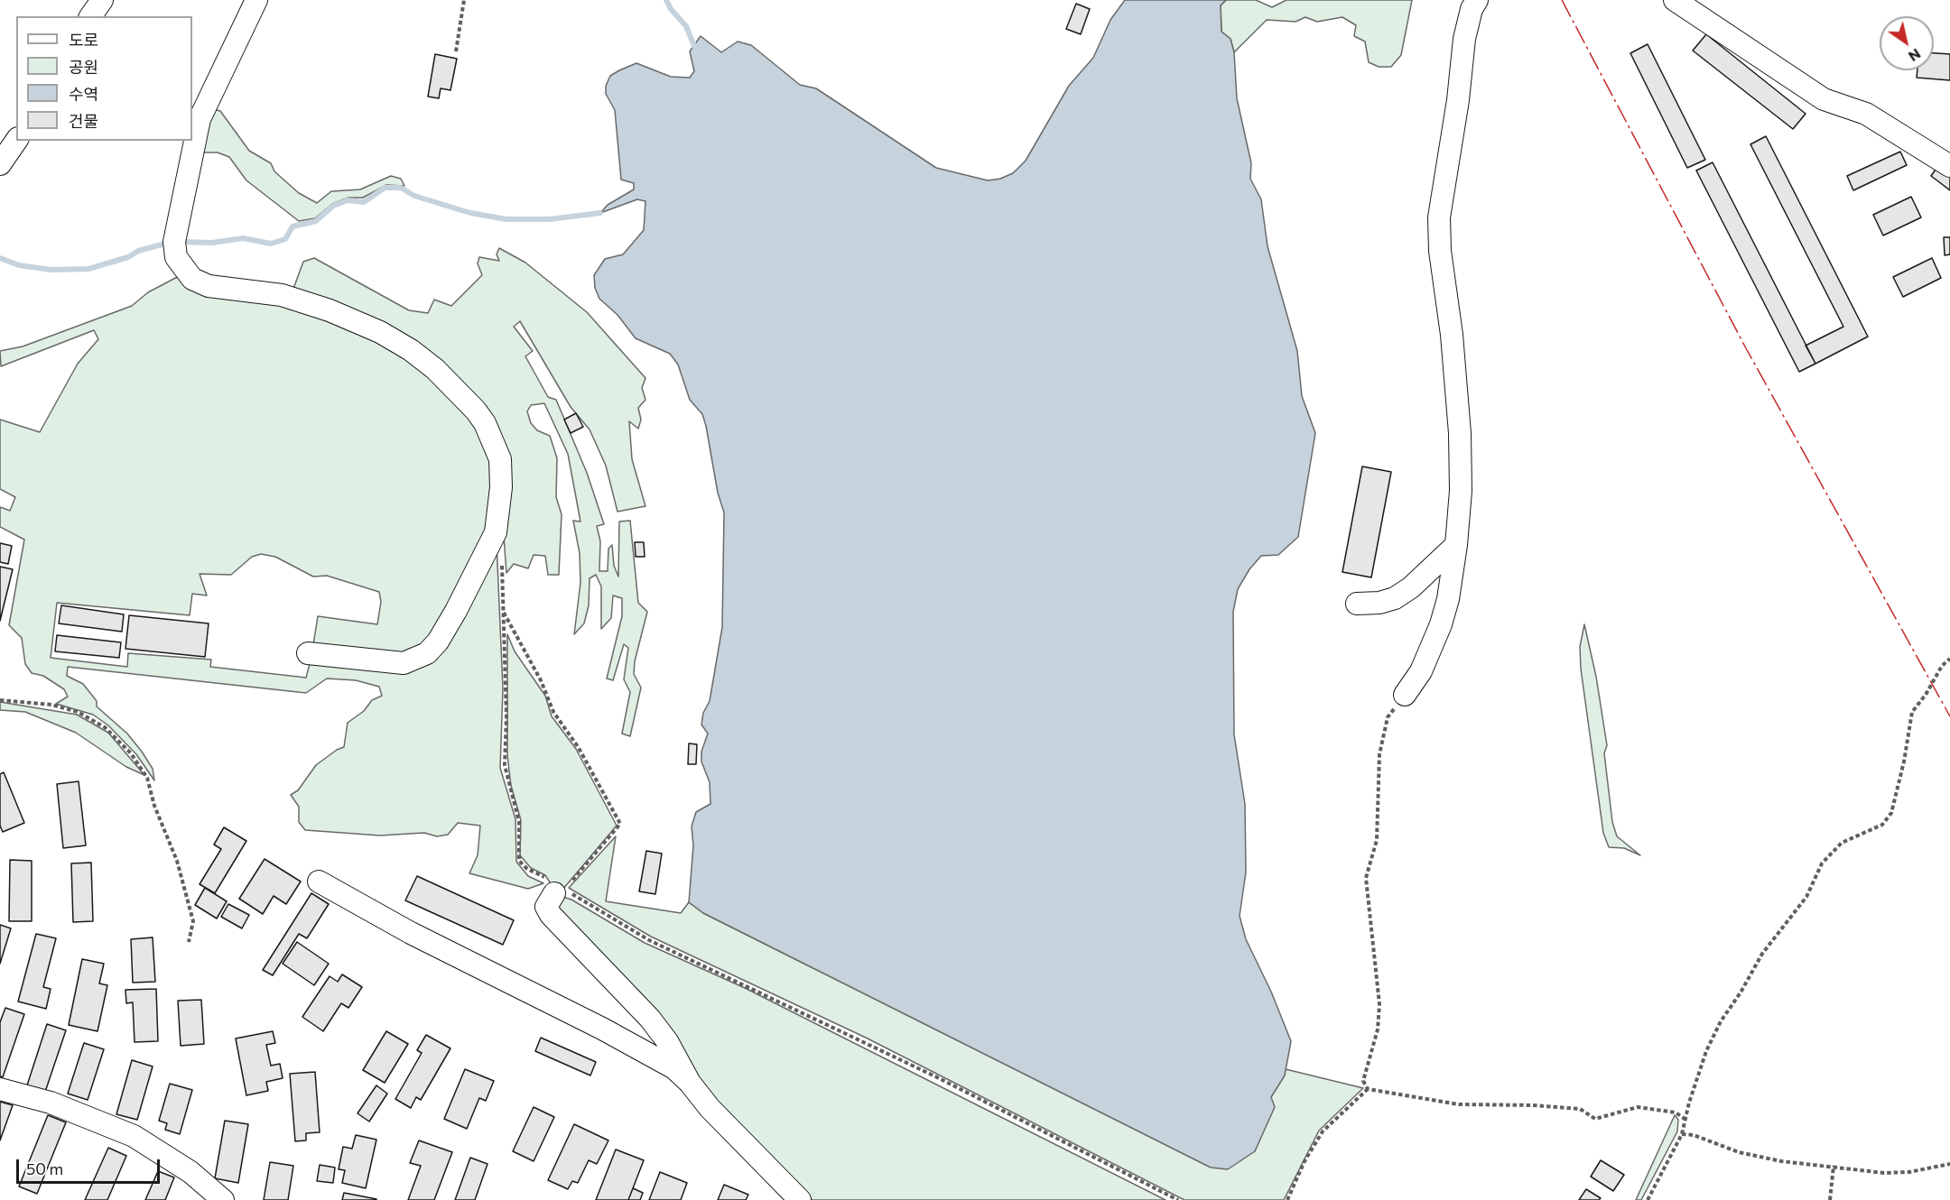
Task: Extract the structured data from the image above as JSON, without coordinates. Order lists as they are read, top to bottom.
{
  "legend": [
    "도로",
    "공원",
    "수역",
    "건물"
  ],
  "scale_bar": "50 m",
  "north": "bottom right"
}
